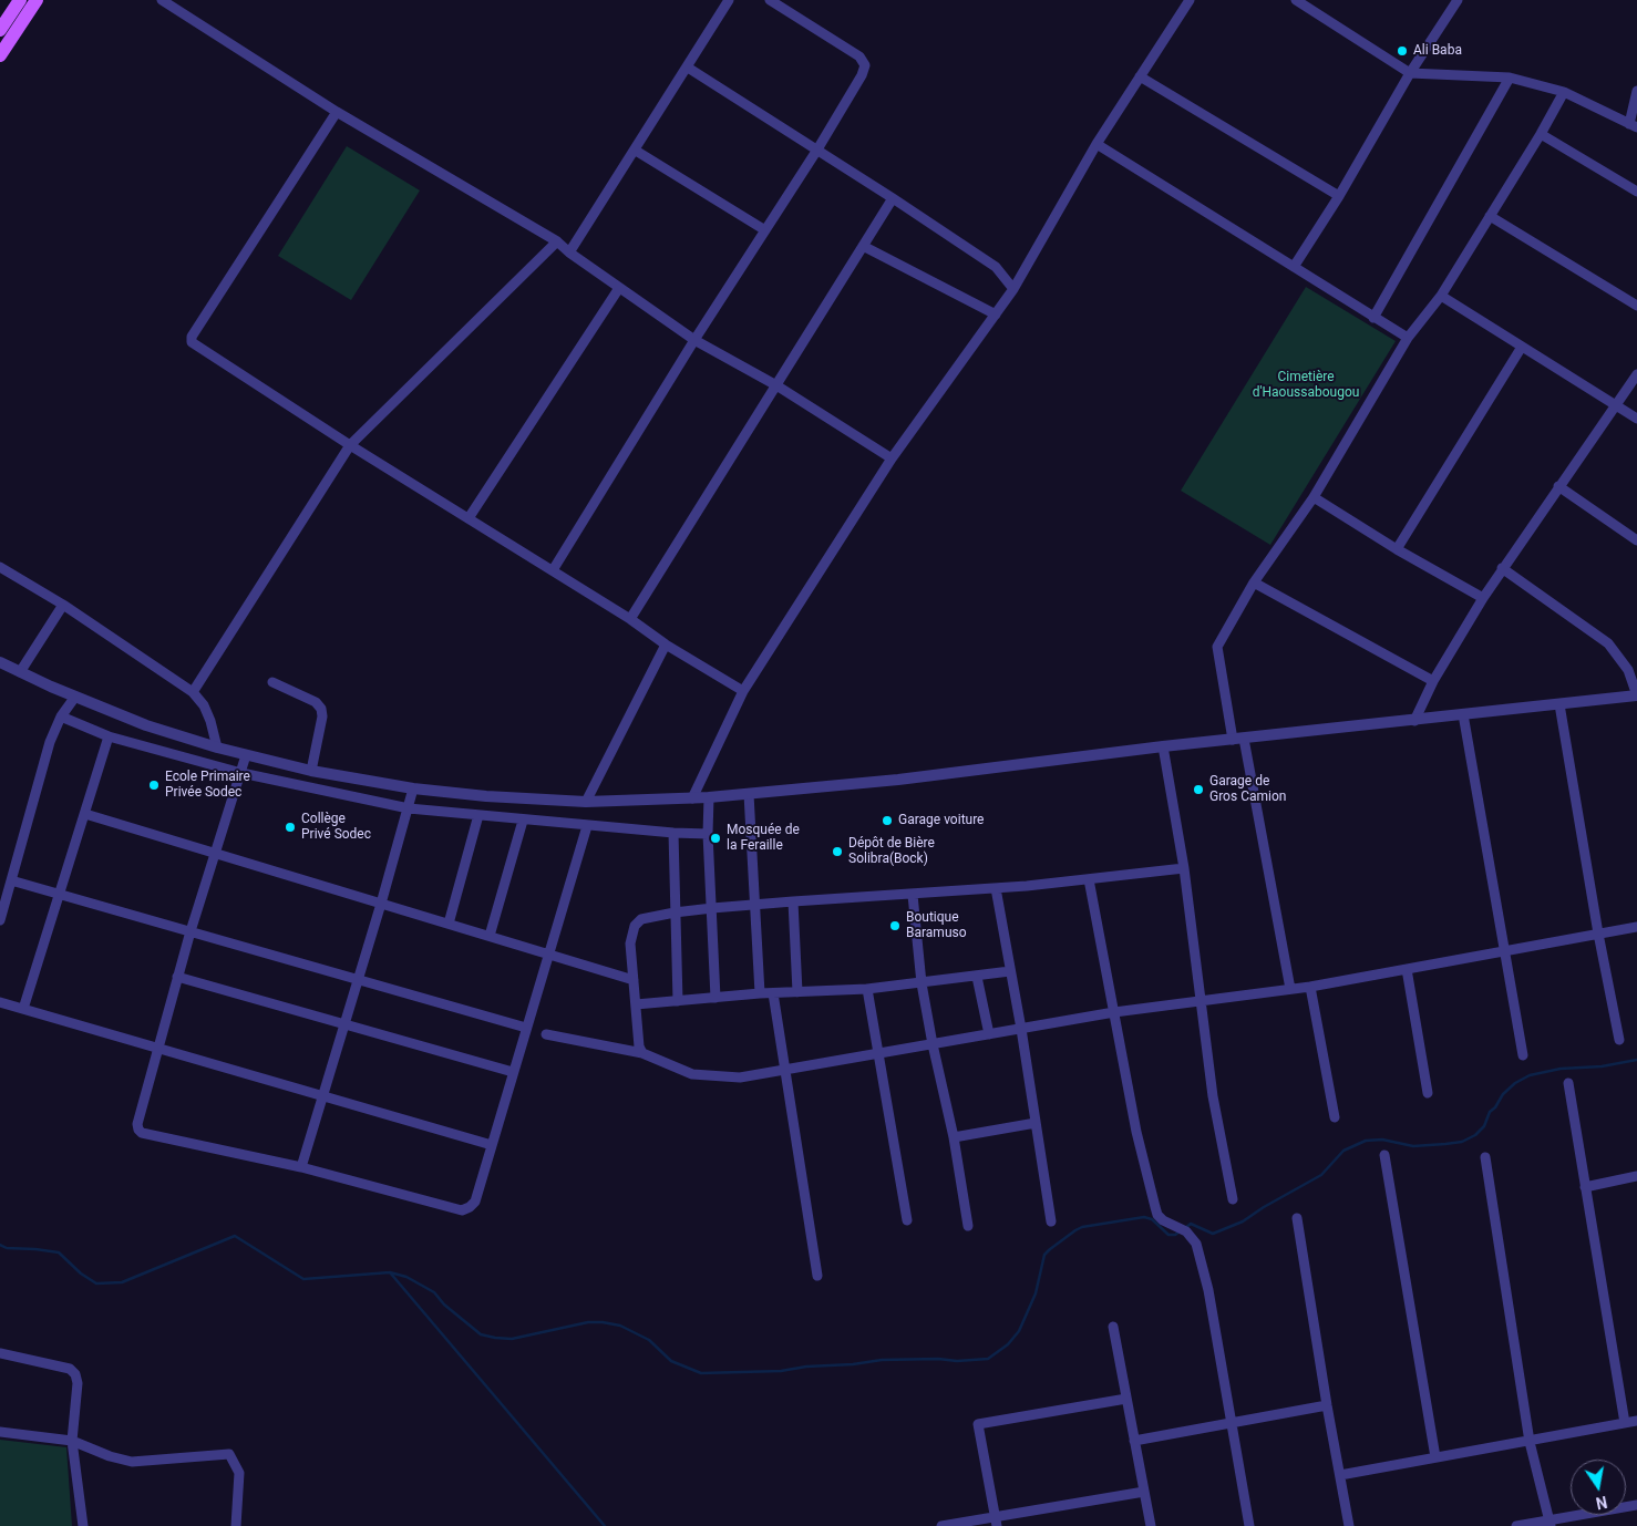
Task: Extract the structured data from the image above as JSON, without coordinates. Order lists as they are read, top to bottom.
{
  "parks": ["Cimetière d'Haoussabougou"],
  "places": [
    "Ali Baba",
    "Ecole Primaire Privée Sodec",
    "Garage de Gros Camion",
    "Garage voiture",
    "Collège Privé Sodec",
    "Mosquée de la Feraille",
    "Dépôt de Bière Solibra(Bock)",
    "Boutique Baramuso"
  ],
  "north": "bottom"
}
